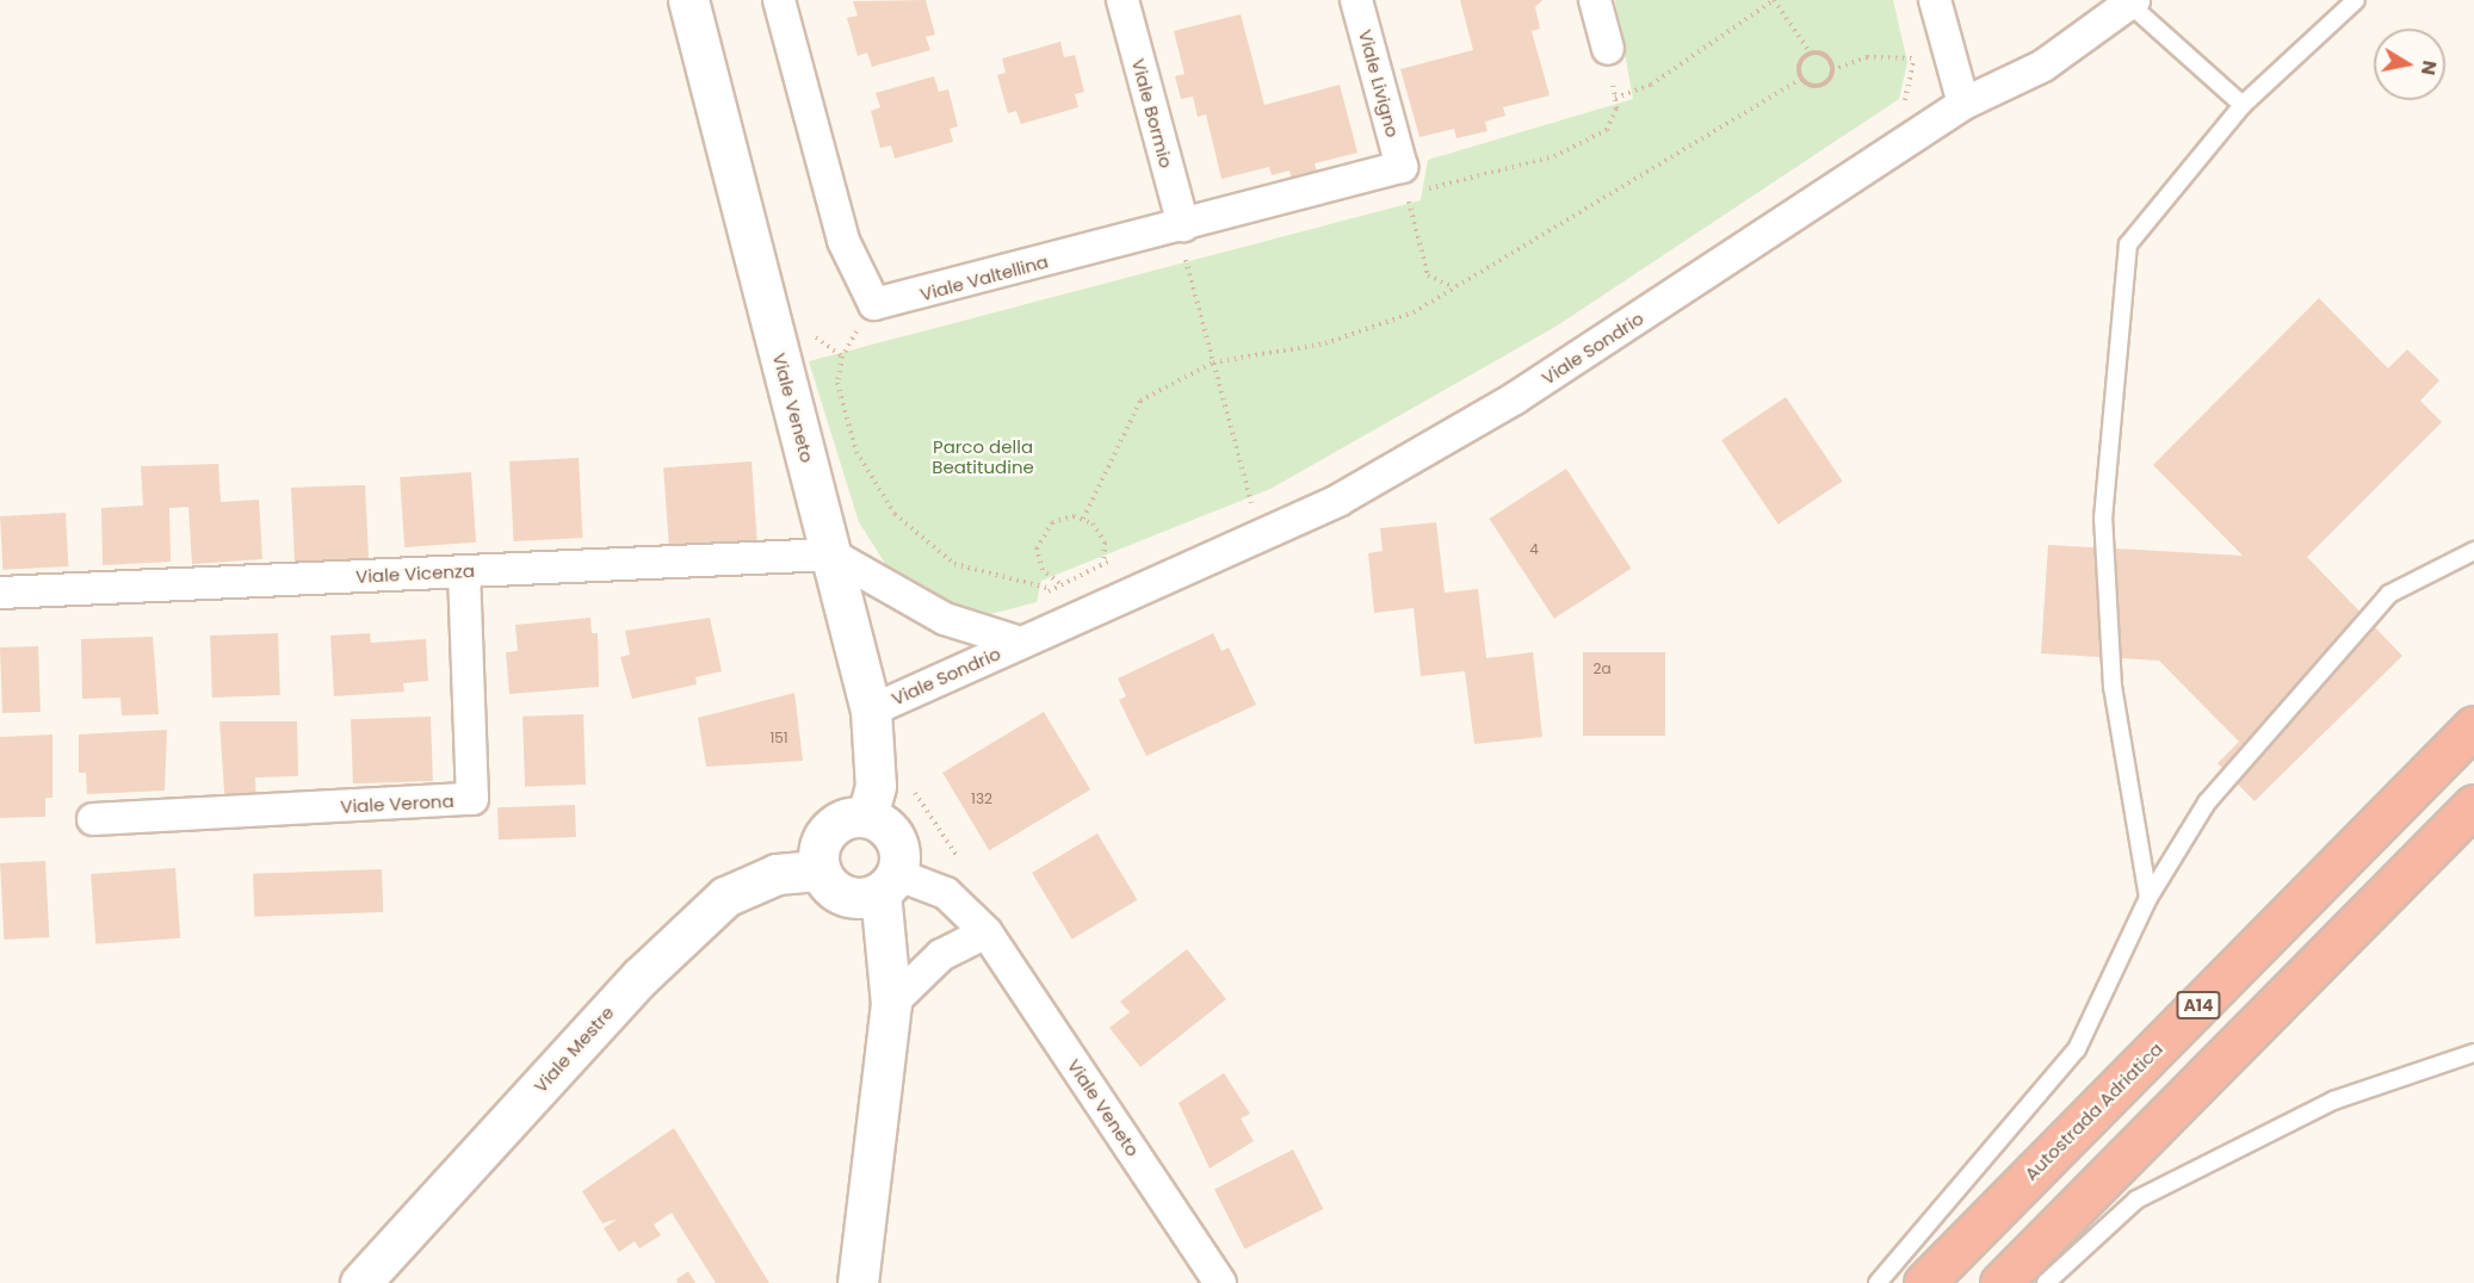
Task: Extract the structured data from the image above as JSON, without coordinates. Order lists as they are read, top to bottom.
{
  "streets": {
    "highway": ["A14", "Autostrada Adriatica"],
    "main road": ["Viale Veneto", "Viale Mestre"],
    "street": [
      "Viale Livigno",
      "Viale Bormio",
      "Viale Valtellina",
      "Viale Sondrio",
      "Viale Vicenza",
      "Viale Verona"
    ]
  },
  "crossings": [
    ["Viale Livigno", "Viale Valtellina"],
    ["Viale Bormio", "Viale Valtellina"],
    ["Viale Sondrio", "Viale Veneto"],
    ["Viale Sondrio", "Viale Vicenza"],
    ["Viale Veneto", "Viale Vicenza"],
    ["Viale Veneto", "Viale Mestre"],
    ["Viale Vicenza", "Viale Verona"]
  ],
  "parks": ["Parco della Beatitudine"],
  "house_numbers": [
    "4",
    "2a",
    "151",
    "132"
  ],
  "north": "right"
}
